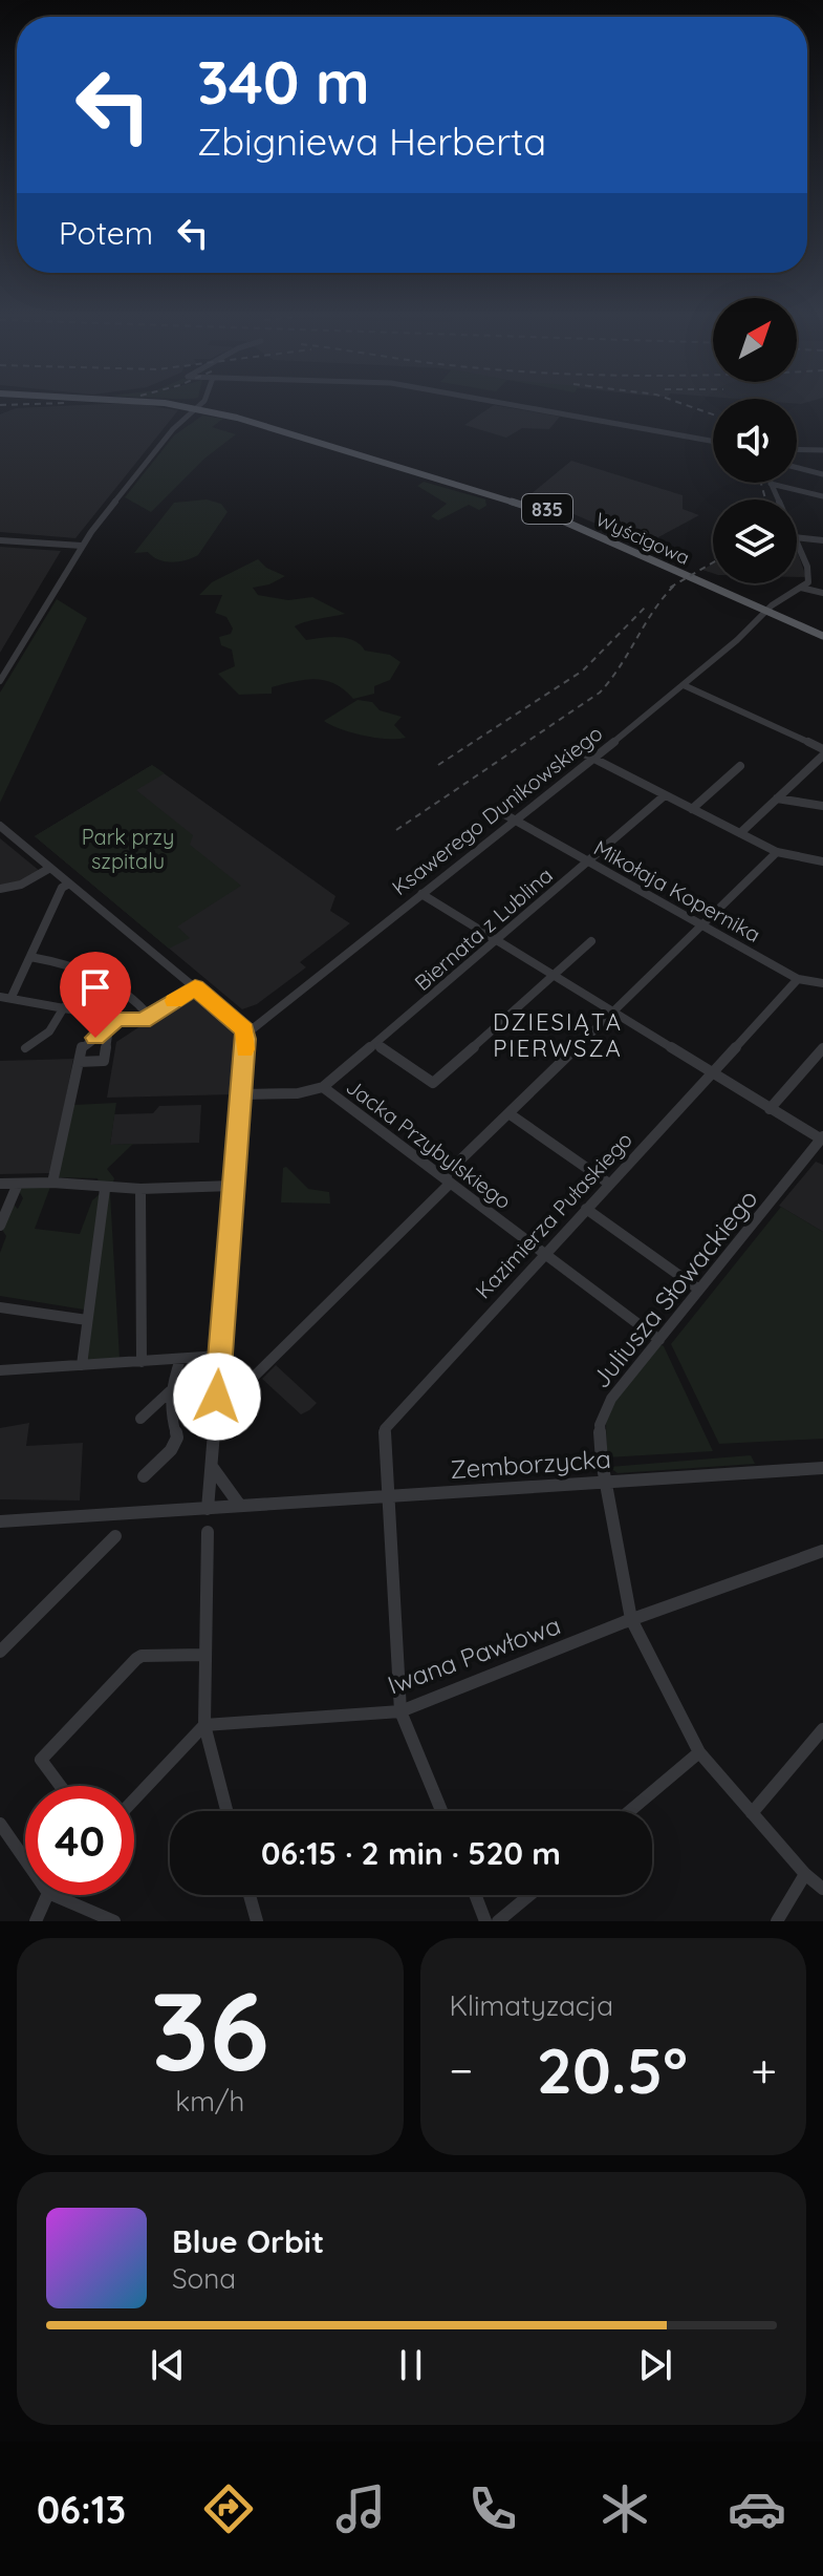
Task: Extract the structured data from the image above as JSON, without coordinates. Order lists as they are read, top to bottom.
{
  "streets": {
    "main road": ["835", "Wyścigowa"],
    "street": [
      "Ksawerego Dunikowskiego",
      "Mikołaja Kopernika",
      "Biernata z Lublina",
      "Jacka Przybylskiego",
      "Kazimierza Pułaskiego",
      "Juliusza Słowackiego",
      "Zemborzycka",
      "Iwana Pawłowa"
    ]
  },
  "crossings": [
    ["835", "Wyścigowa"],
    ["Wyścigowa", "Ksawerego Dunikowskiego"],
    ["Ksawerego Dunikowskiego", "Mikołaja Kopernika"],
    ["Mikołaja Kopernika", "Biernata z Lublina"],
    ["Mikołaja Kopernika", "Kazimierza Pułaskiego"],
    ["Biernata z Lublina", "Jacka Przybylskiego"],
    ["Jacka Przybylskiego", "Kazimierza Pułaskiego"],
    ["Jacka Przybylskiego", "Juliusza Słowackiego"],
    ["Kazimierza Pułaskiego", "Zemborzycka"],
    ["Kazimierza Pułaskiego", "Iwana Pawłowa"],
    ["Juliusza Słowackiego", "Zemborzycka"],
    ["Juliusza Słowackiego", "Iwana Pawłowa"]
  ],
  "districts": ["DZIESIĄTA PIERWSZA"],
  "parks": ["Park przy szpitalu"],
  "north": "top right",
  "page": {
    "turn": ["340 m", "Zbigniewa Herberta"],
    "then": "Potem",
    "limit": "40",
    "trip": "06:15 · 2 min · 520 m",
    "tile": [
      ["36", "km/h"],
      "Klimatyzacja"
    ],
    "heat": ["−", "20.5°", "+"],
    "song": ["Blue Orbit", "Sona"],
    "tabs": "06:13"
  }
}
